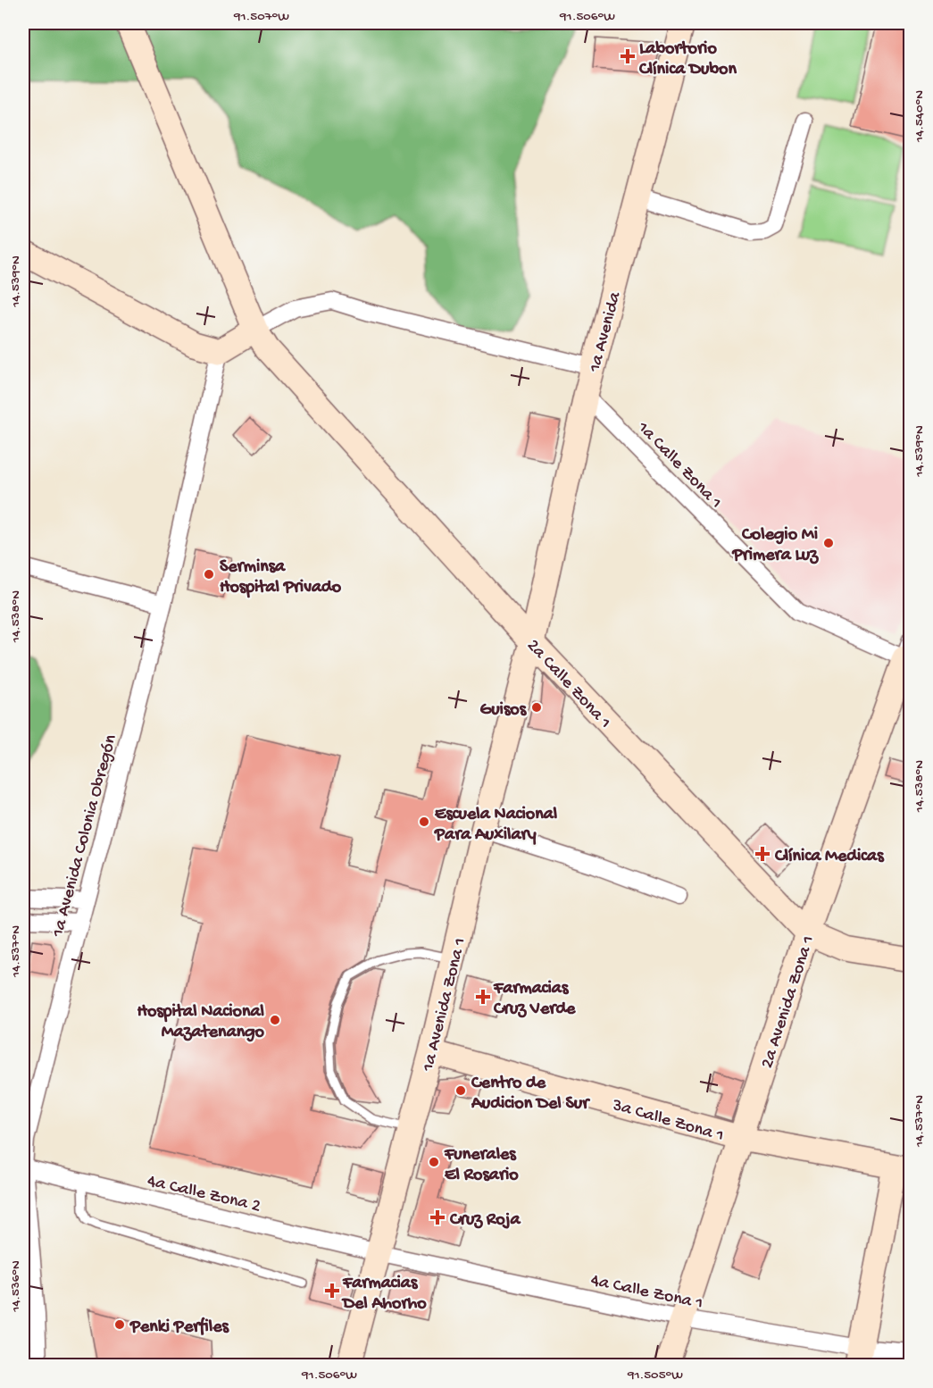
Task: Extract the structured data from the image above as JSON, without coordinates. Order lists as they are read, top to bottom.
{
  "streets": {
    "main road": [
      "1a Avenida",
      "2a Calle Zona 1",
      "2a Avenida Zona 1",
      "1a Avenida Zona 1",
      "3a Calle Zona 1"
    ],
    "street": [
      "1a Calle Zona 1",
      "1a Avenida Colonia Obregón",
      "4a Calle Zona 2",
      "4a Calle Zona 1"
    ]
  },
  "crossings": [
    ["1a Avenida", "1a Calle Zona 1"],
    ["1a Avenida", "2a Calle Zona 1"],
    ["1a Avenida", "1a Avenida Zona 1"],
    ["1a Calle Zona 1", "2a Avenida Zona 1"],
    ["2a Calle Zona 1", "2a Avenida Zona 1"],
    ["2a Calle Zona 1", "1a Avenida Zona 1"],
    ["1a Avenida Colonia Obregón", "4a Calle Zona 2"],
    ["2a Avenida Zona 1", "3a Calle Zona 1"],
    ["2a Avenida Zona 1", "4a Calle Zona 1"],
    ["1a Avenida Zona 1", "3a Calle Zona 1"],
    ["1a Avenida Zona 1", "4a Calle Zona 2"],
    ["1a Avenida Zona 1", "4a Calle Zona 1"],
    ["4a Calle Zona 2", "4a Calle Zona 1"]
  ],
  "places": {
    "health": [
      "Labortorio Clínica Dubon",
      "Clínica Medicas",
      "Farmacias Cruz Verde",
      "Cruz Roja",
      "Farmacias Del Ahorho"
    ],
    "other": [
      "Colegio Mi Primera Luz",
      "Serminsa Hospital Privado",
      "Guisos",
      "Escuela Nacional Para Auxilary",
      "Hospital Nacional Mazatenango",
      "Centro de Audicion Del Sur",
      "Funerales El Rosario",
      "Penki Perfiles"
    ]
  },
  "coordinates": [
    "91.507°W",
    "91.506°W",
    "14.540°N",
    "14.539°N",
    "14.538°N",
    "14.537°N",
    "14.536°N",
    "91.505°W"
  ]
}
